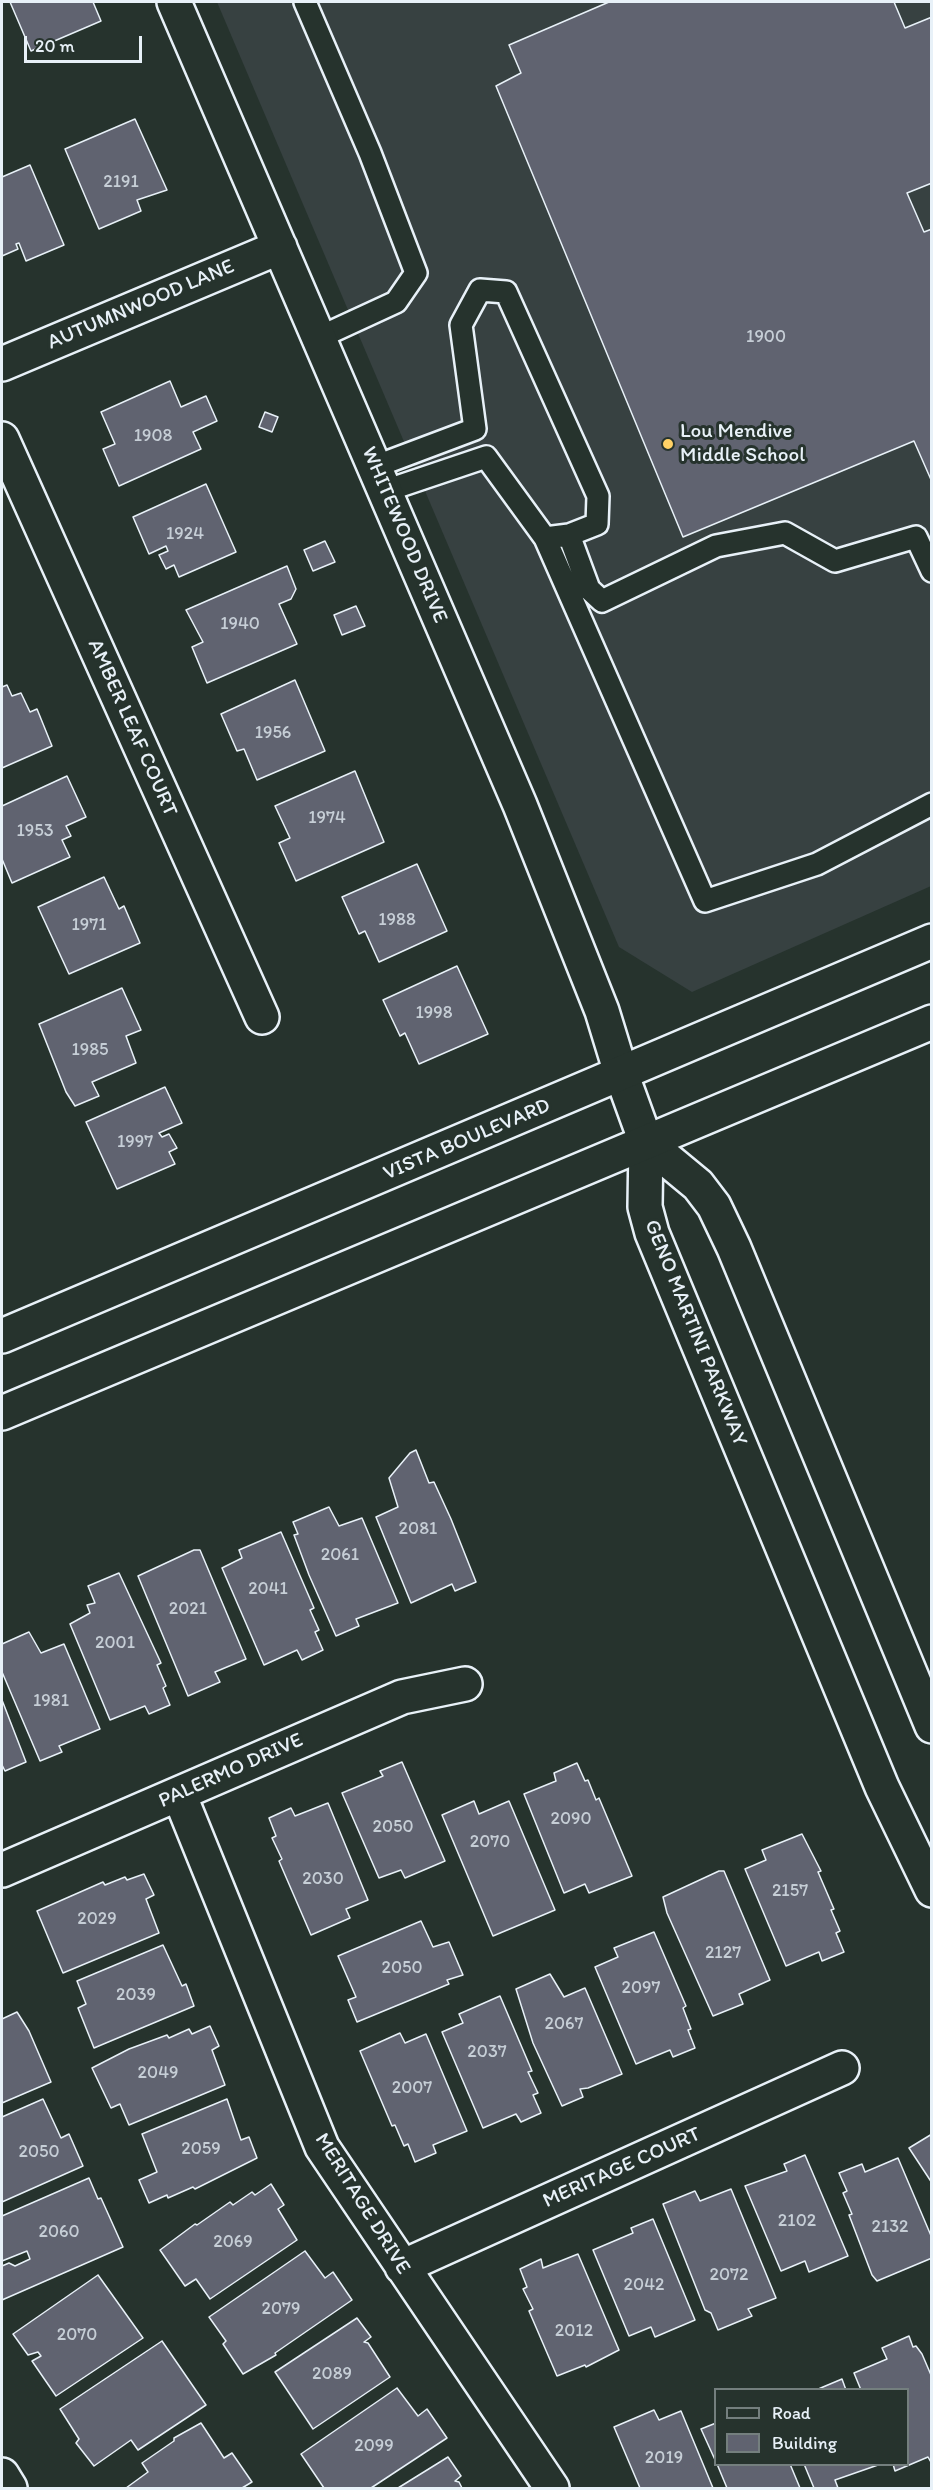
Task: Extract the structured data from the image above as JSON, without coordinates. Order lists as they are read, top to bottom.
{
  "streets": {
    "street": [
      "AUTUMNWOOD LANE",
      "WHITEWOOD DRIVE",
      "AMBER LEAF COURT",
      "VISTA BOULEVARD",
      "GENO MARTINI PARKWAY",
      "PALERMO DRIVE",
      "MERITAGE COURT",
      "MERITAGE DRIVE"
    ]
  },
  "crossings": [
    ["AUTUMNWOOD LANE", "WHITEWOOD DRIVE"],
    ["WHITEWOOD DRIVE", "VISTA BOULEVARD"],
    ["WHITEWOOD DRIVE", "GENO MARTINI PARKWAY"],
    ["PALERMO DRIVE", "MERITAGE DRIVE"],
    ["MERITAGE COURT", "MERITAGE DRIVE"]
  ],
  "places": ["Lou Mendive Middle School"],
  "house_numbers": [
    "2191",
    "1900",
    "1908",
    "1924",
    "1940",
    "1956",
    "1974",
    "1953",
    "1988",
    "1971",
    "1998",
    "1985",
    "1997",
    "2081",
    "2061",
    "2041",
    "2021",
    "2001",
    "1981",
    "2090",
    "2050",
    "2070",
    "2030",
    "2157",
    "2029",
    "2127",
    "2050",
    "2097",
    "2039",
    "2067",
    "2037",
    "2049",
    "2007",
    "2059",
    "2050",
    "2102",
    "2132",
    "2060",
    "2069",
    "2072",
    "2042",
    "2079",
    "2012",
    "2070",
    "2089",
    "2099",
    "2019"
  ],
  "legend": ["Road", "Building"],
  "scale_bar": "20 m"
}
